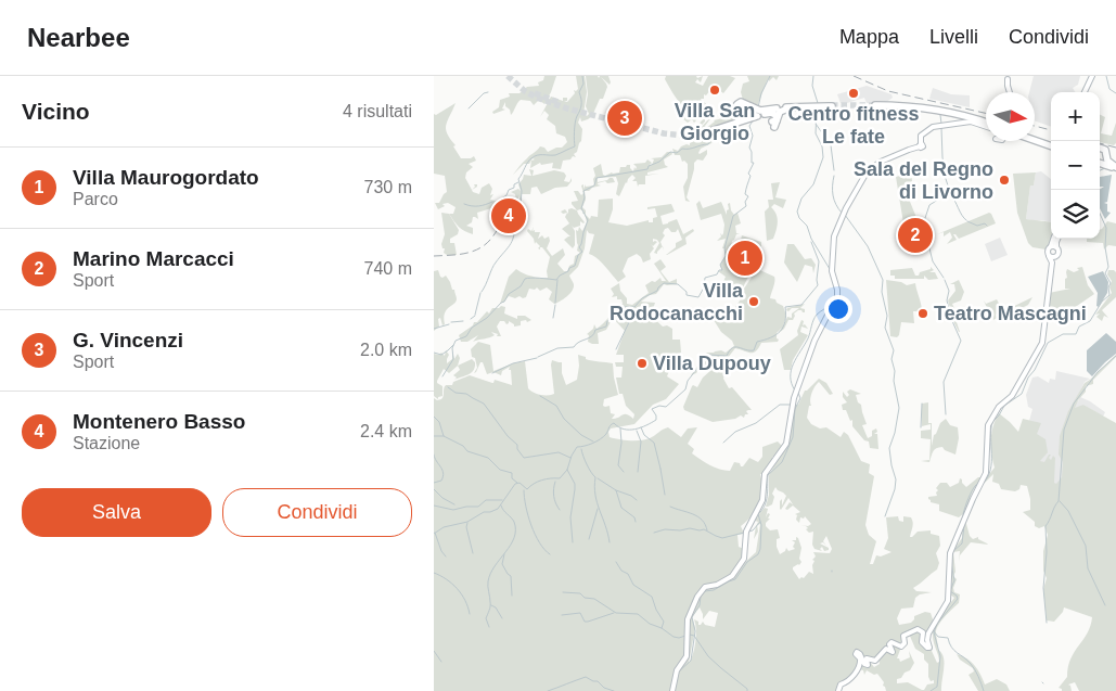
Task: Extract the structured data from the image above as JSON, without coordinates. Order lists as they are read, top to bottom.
{
  "places": [
    "Villa San Giorgio",
    "Centro fitness Le fate",
    "Sala del Regno di Livorno",
    "Villa Rodocanacchi",
    "Teatro Mascagni",
    "Villa Dupouy"
  ],
  "north": "right",
  "page": {
    "header": "Nearbee",
    "nav": ["Mappa", "Livelli", "Condividi"],
    "heading": ["Vicino", "4 risultati"],
    "map_buttons": ["+", "−"],
    "pins": [
      "3",
      "4",
      "2",
      "1"
    ],
    "list": [
      {
        "mark": "1",
        "name": "Villa Maurogordato",
        "note": "Parco",
        "value": "730 m"
      },
      {
        "mark": "2",
        "name": "Marino Marcacci",
        "note": "Sport",
        "value": "740 m"
      },
      {
        "mark": "3",
        "name": "G. Vincenzi",
        "note": "Sport",
        "value": "2.0 km"
      },
      {
        "mark": "4",
        "name": "Montenero Basso",
        "note": "Stazione",
        "value": "2.4 km"
      }
    ],
    "buttons": ["Salva", "Condividi"]
  }
}
